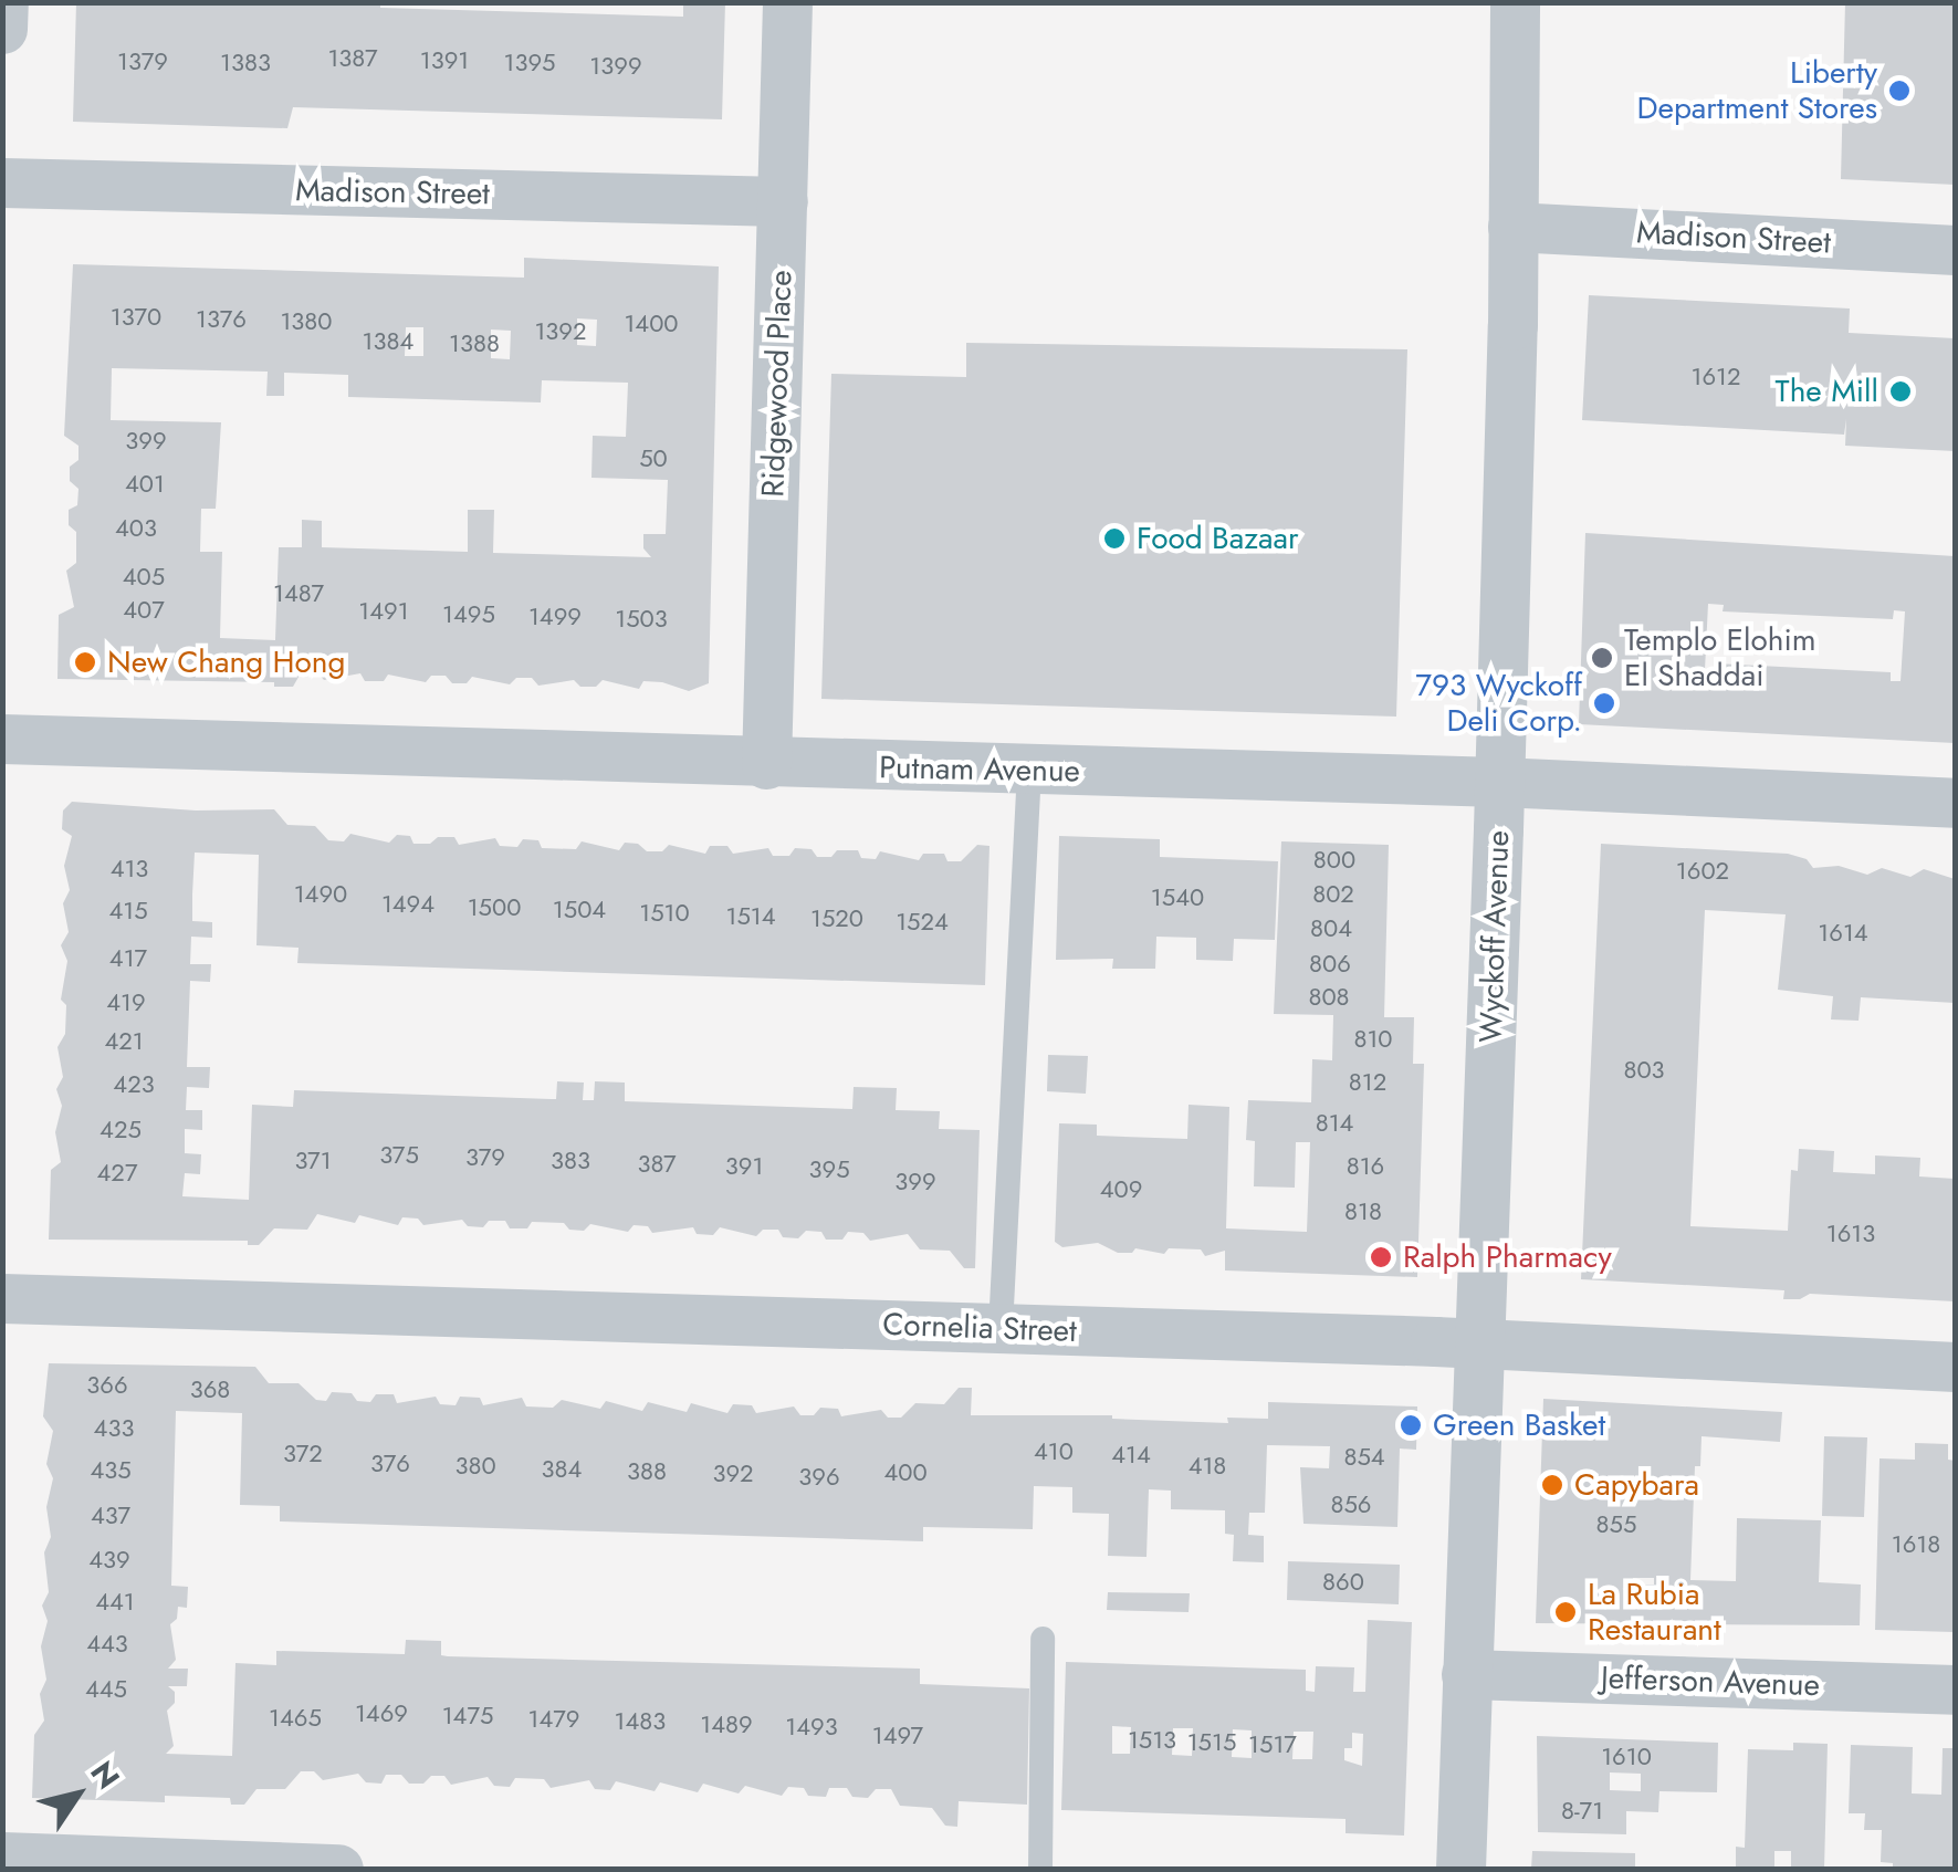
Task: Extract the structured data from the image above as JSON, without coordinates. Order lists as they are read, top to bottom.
{
  "streets": {
    "street": [
      "Madison Street",
      "Ridgewood Place",
      "Putnam Avenue",
      "Wyckoff Avenue",
      "Cornelia Street",
      "Jefferson Avenue"
    ]
  },
  "crossings": [
    ["Madison Street", "Ridgewood Place"],
    ["Madison Street", "Wyckoff Avenue"],
    ["Ridgewood Place", "Putnam Avenue"],
    ["Putnam Avenue", "Wyckoff Avenue"],
    ["Wyckoff Avenue", "Cornelia Street"],
    ["Wyckoff Avenue", "Jefferson Avenue"]
  ],
  "places": [
    "Liberty Department Stores",
    "The Mill",
    "Food Bazaar",
    "Templo Elohim El Shaddai",
    "New Chang Hong",
    "793 Wyckoff Deli Corp.",
    "Ralph Pharmacy",
    "Green Basket",
    "Capybara",
    "La Rubia Restaurant"
  ],
  "house_numbers": [
    "1387",
    "1391",
    "1379",
    "1383",
    "1395",
    "1399",
    "1370",
    "1376",
    "1380",
    "1400",
    "1392",
    "1384",
    "1388",
    "1612",
    "399",
    "50",
    "401",
    "403",
    "405",
    "1487",
    "407",
    "1491",
    "1495",
    "1499",
    "1503",
    "800",
    "413",
    "1602",
    "1490",
    "802",
    "1540",
    "1494",
    "1500",
    "1504",
    "415",
    "1510",
    "1514",
    "1520",
    "1524",
    "804",
    "1614",
    "417",
    "806",
    "808",
    "419",
    "810",
    "421",
    "803",
    "812",
    "423",
    "814",
    "425",
    "375",
    "379",
    "371",
    "383",
    "387",
    "391",
    "816",
    "395",
    "427",
    "399",
    "409",
    "818",
    "1613",
    "366",
    "368",
    "433",
    "410",
    "372",
    "414",
    "854",
    "376",
    "380",
    "418",
    "384",
    "435",
    "388",
    "400",
    "392",
    "396",
    "856",
    "437",
    "855",
    "1618",
    "439",
    "860",
    "441",
    "443",
    "445",
    "1469",
    "1475",
    "1465",
    "1479",
    "1483",
    "1489",
    "1493",
    "1497",
    "1513",
    "1515",
    "1517",
    "1610",
    "8-71"
  ],
  "north": "top right"
}
